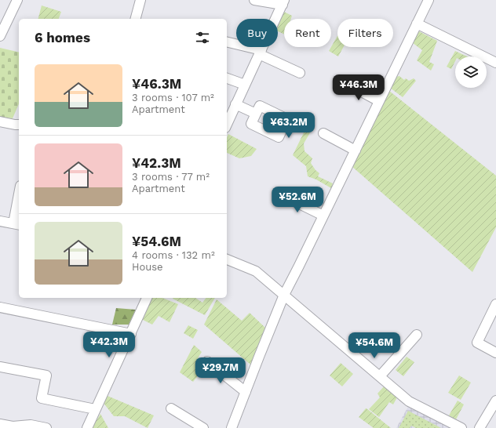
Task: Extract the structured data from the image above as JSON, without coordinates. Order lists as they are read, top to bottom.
{
  "page": {
    "chip": ["Buy", "Rent", "Filters"],
    "heading": "6 homes",
    "list": [
      {
        "name": "¥46.3M",
        "note": "3 rooms · 107 m² · Apartment"
      },
      {
        "name": "¥42.3M",
        "note": "3 rooms · 77 m² · Apartment"
      },
      {
        "name": "¥54.6M",
        "note": "4 rooms · 132 m² · House"
      }
    ],
    "price": [
      "¥46.3M",
      "¥63.2M",
      "¥52.6M",
      "¥42.3M",
      "¥54.6M",
      "¥29.7M"
    ]
  }
}
